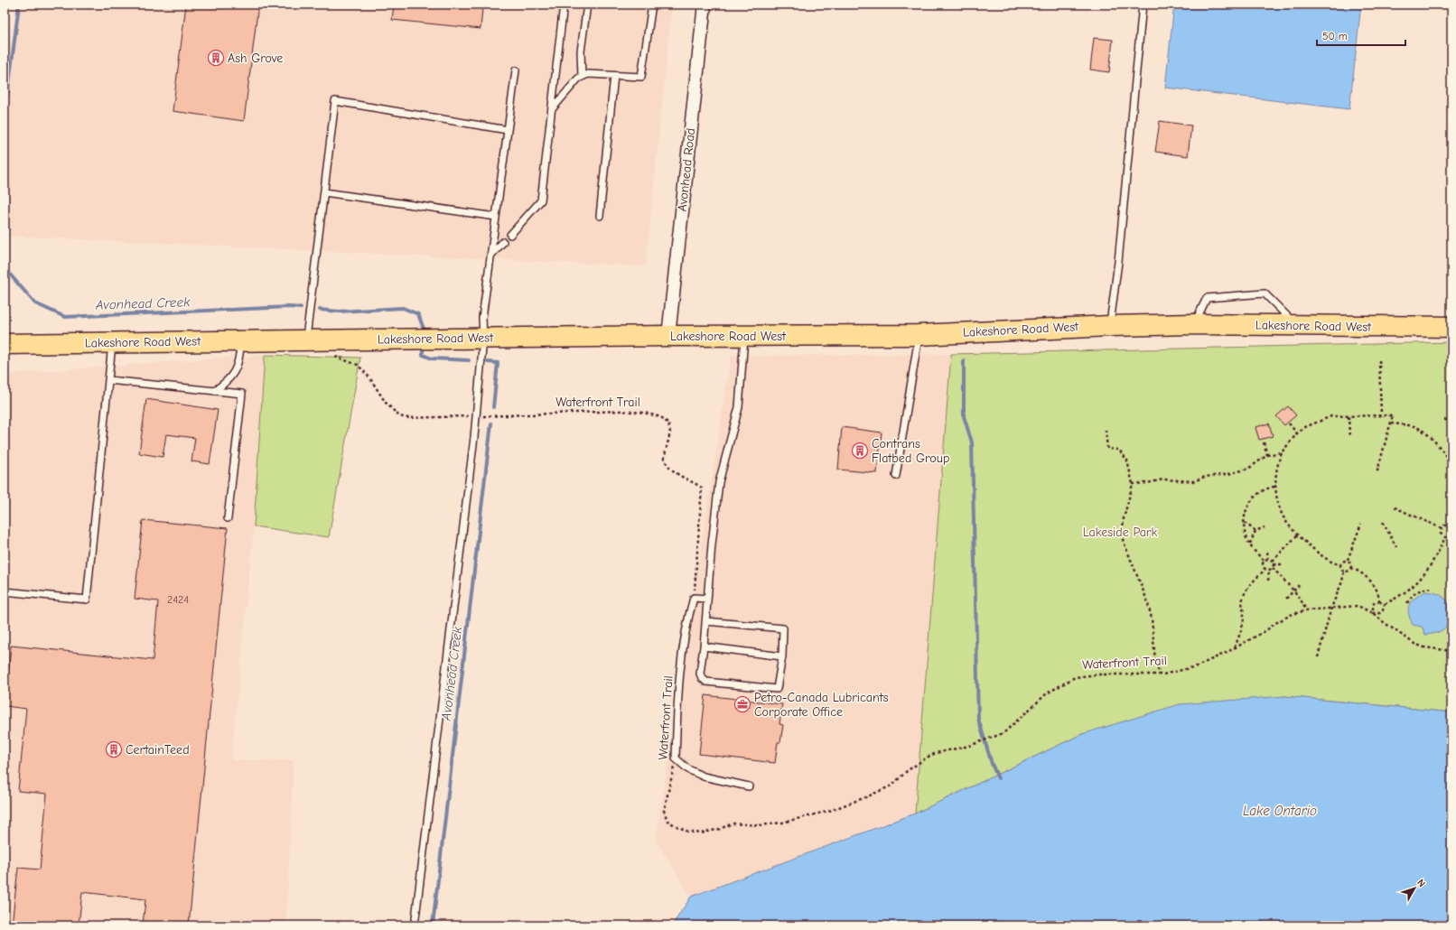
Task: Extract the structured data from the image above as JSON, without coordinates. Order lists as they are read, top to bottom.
{
  "streets": {
    "main road": ["Lakeshore Road West"],
    "street": ["Avonhead Road"],
    "lane": ["Waterfront Trail"]
  },
  "crossings": [
    ["Avonhead Road", "Lakeshore Road West"]
  ],
  "water": ["Avonhead Creek", "Lake Ontario"],
  "parks": ["Lakeside Park"],
  "places": {
    "building": ["Ash Grove", "Contrans Flatbed Group", "CertainTeed"],
    "office": ["Petro-Canada Lubricants Corporate Office"]
  },
  "house_numbers": ["2424"],
  "scale_bar": "50 m",
  "north": "top right"
}
